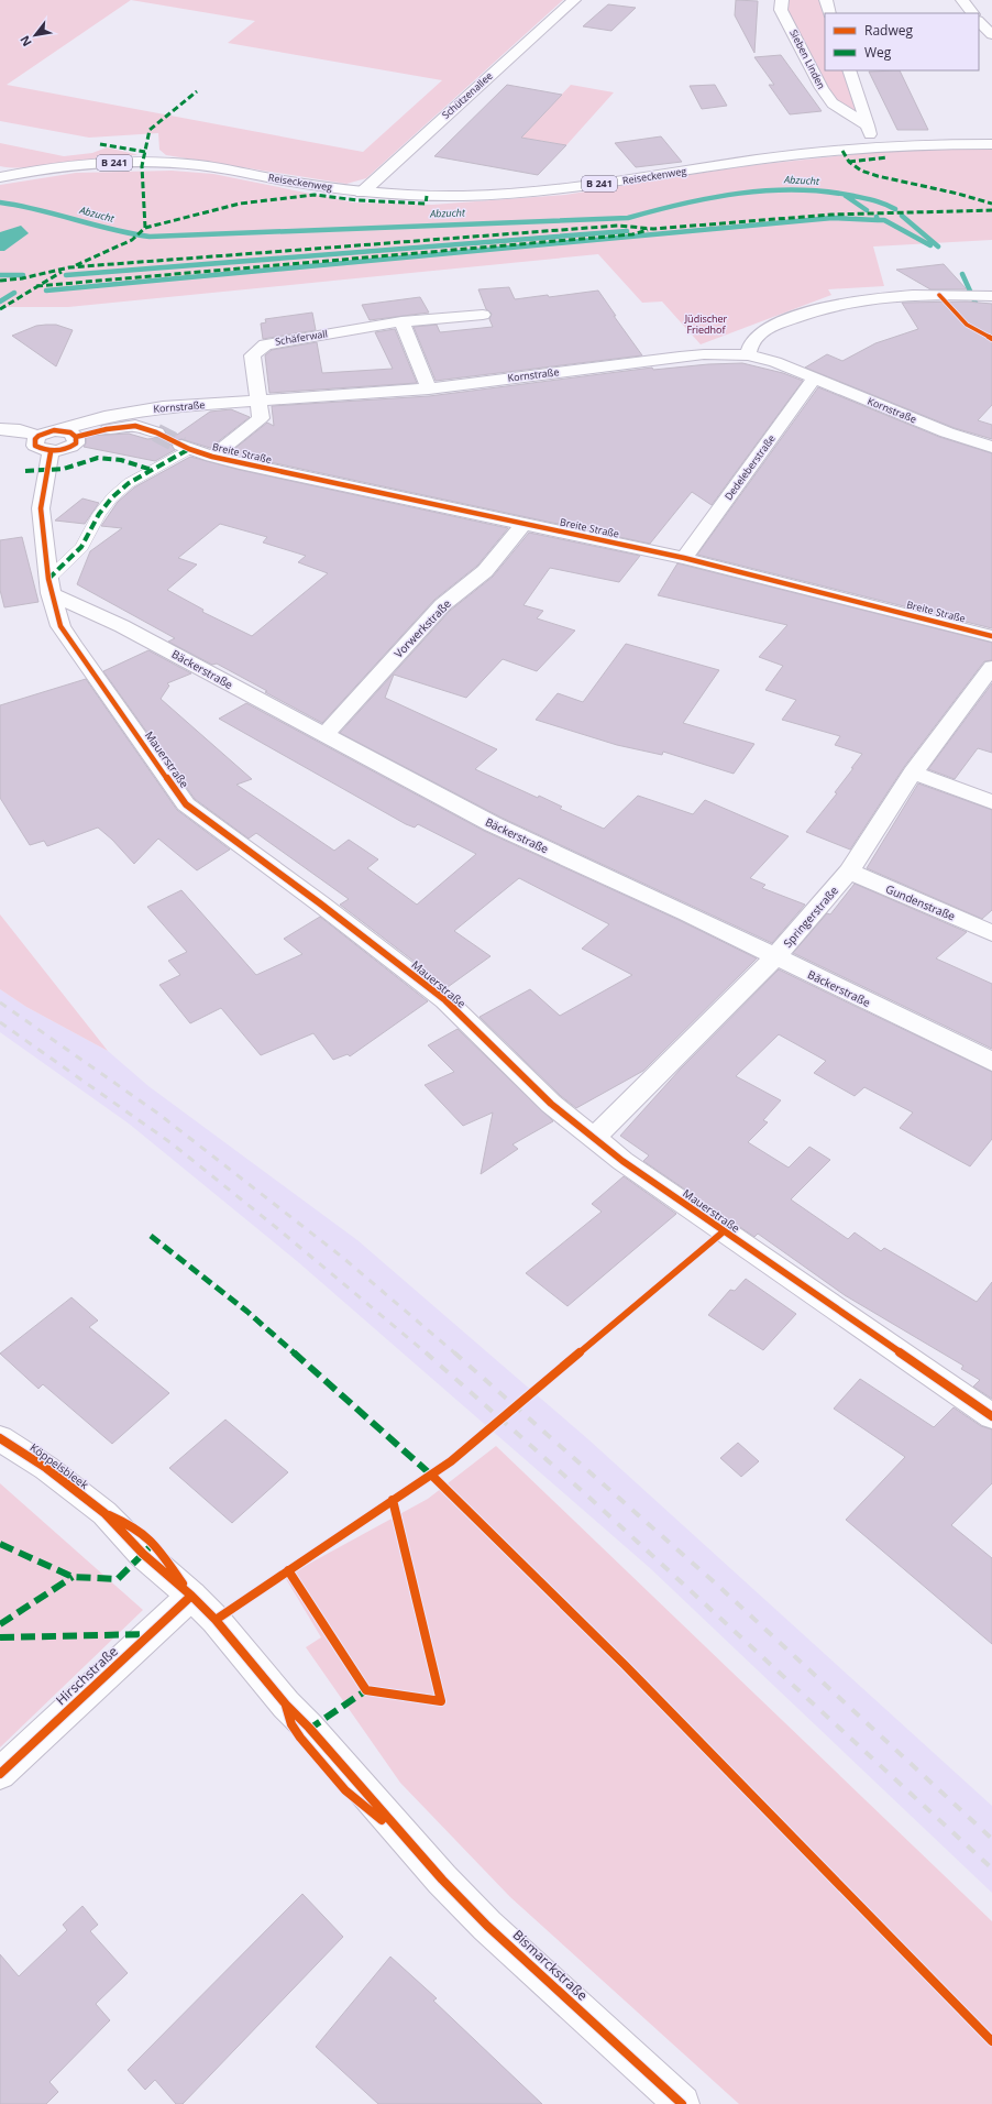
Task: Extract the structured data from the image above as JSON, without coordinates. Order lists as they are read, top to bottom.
{
  "streets": {
    "street": [
      "Sieben Linden",
      "Schützenallee",
      "B 241",
      "Reiseckenweg",
      "Schäferwall",
      "Kornstraße",
      "Breite Straße",
      "Dedeleberstraße",
      "Vorwerkstraße",
      "Bäckerstraße",
      "Mauerstraße",
      "Gundenstraße",
      "Springerstraße",
      "Köppelsbleek",
      "Hirschstraße",
      "Bismarckstraße"
    ]
  },
  "crossings": [
    ["Schützenallee", "Reiseckenweg"],
    ["Schäferwall", "Kornstraße"],
    ["Kornstraße", "Dedeleberstraße"],
    ["Breite Straße", "Dedeleberstraße"],
    ["Breite Straße", "Vorwerkstraße"],
    ["Vorwerkstraße", "Bäckerstraße"],
    ["Bäckerstraße", "Mauerstraße"],
    ["Bäckerstraße", "Springerstraße"],
    ["Mauerstraße", "Springerstraße"],
    ["Gundenstraße", "Springerstraße"],
    ["Köppelsbleek", "Hirschstraße"],
    ["Köppelsbleek", "Bismarckstraße"],
    ["Hirschstraße", "Bismarckstraße"]
  ],
  "water": ["Abzucht"],
  "parks": ["Jüdischer Friedhof"],
  "legend": ["Radweg", "Weg"],
  "north": "bottom left"
}
